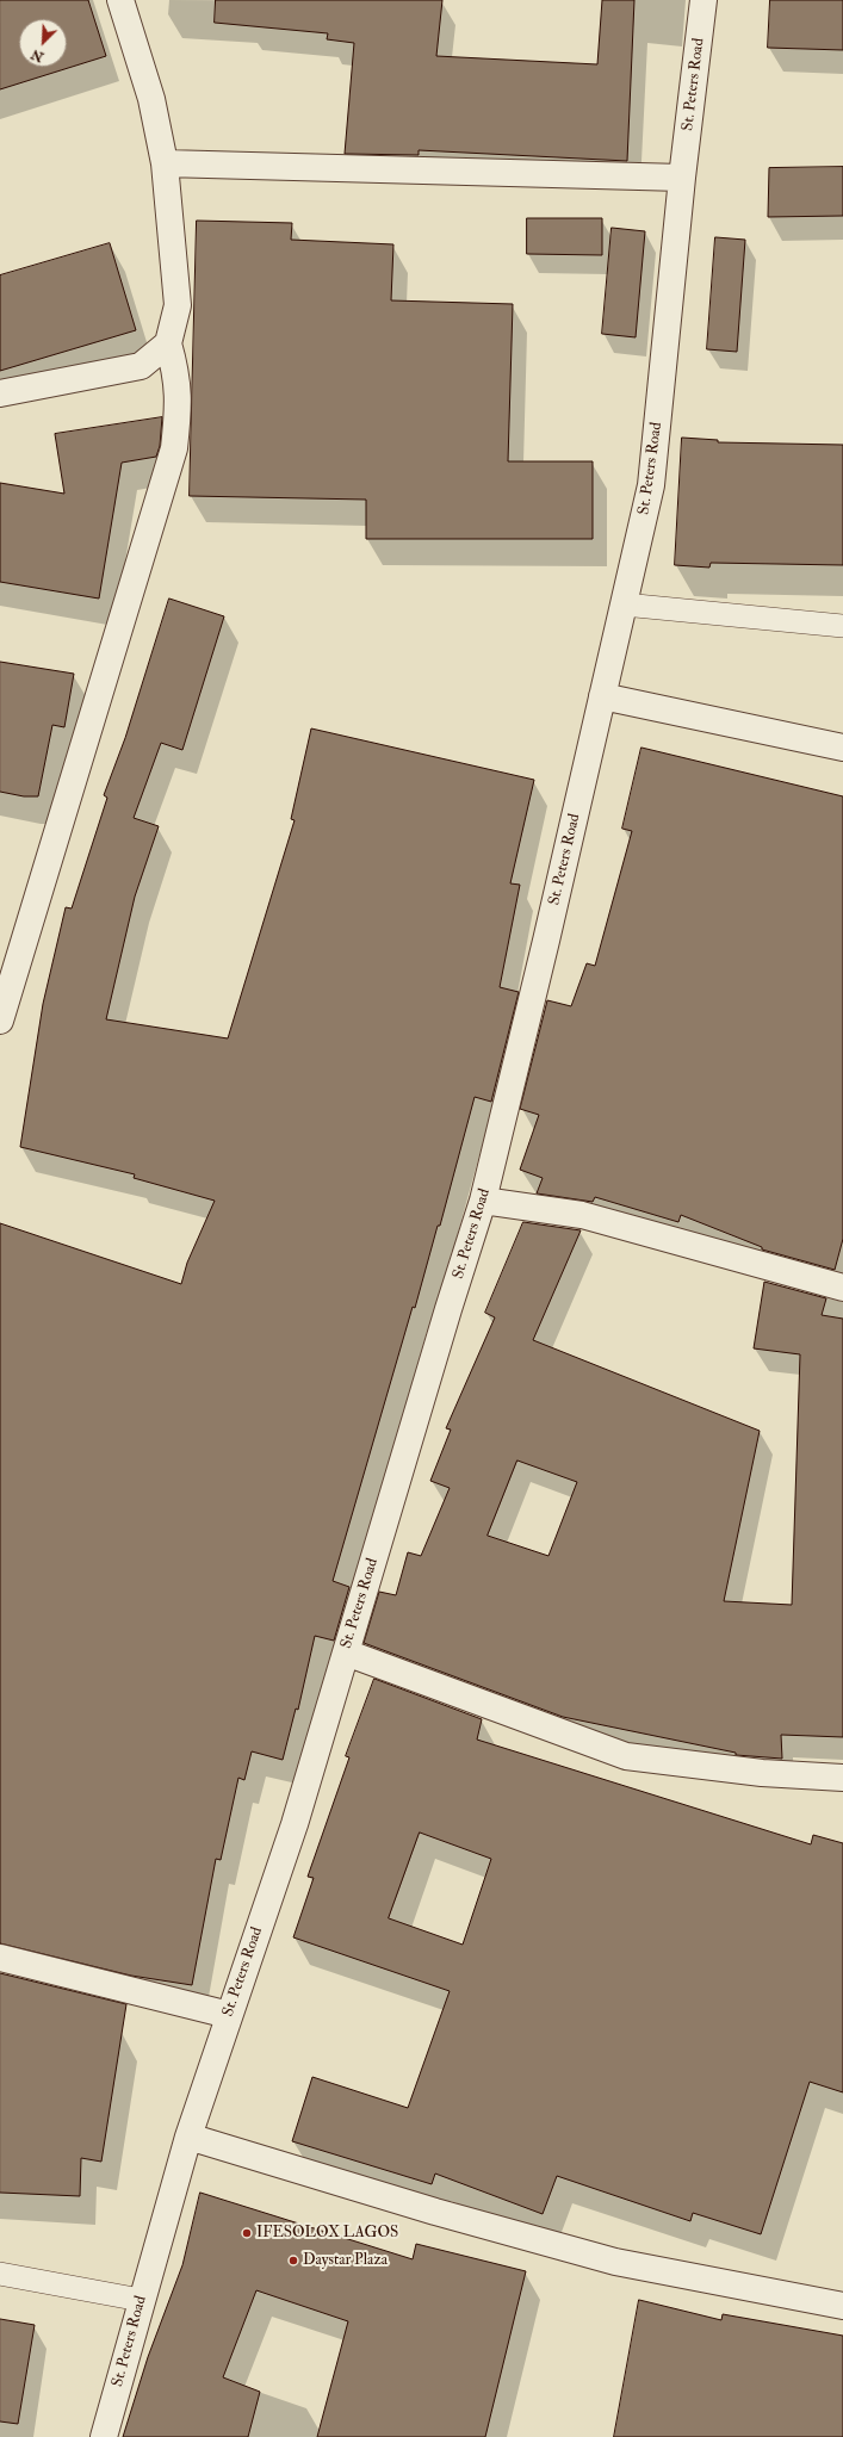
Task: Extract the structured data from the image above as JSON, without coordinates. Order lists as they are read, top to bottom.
{
  "streets": {
    "street": ["St. Peters Road"]
  },
  "places": ["IFESOLOX LAGOS", "Daystar Plaza"],
  "north": "bottom left"
}
